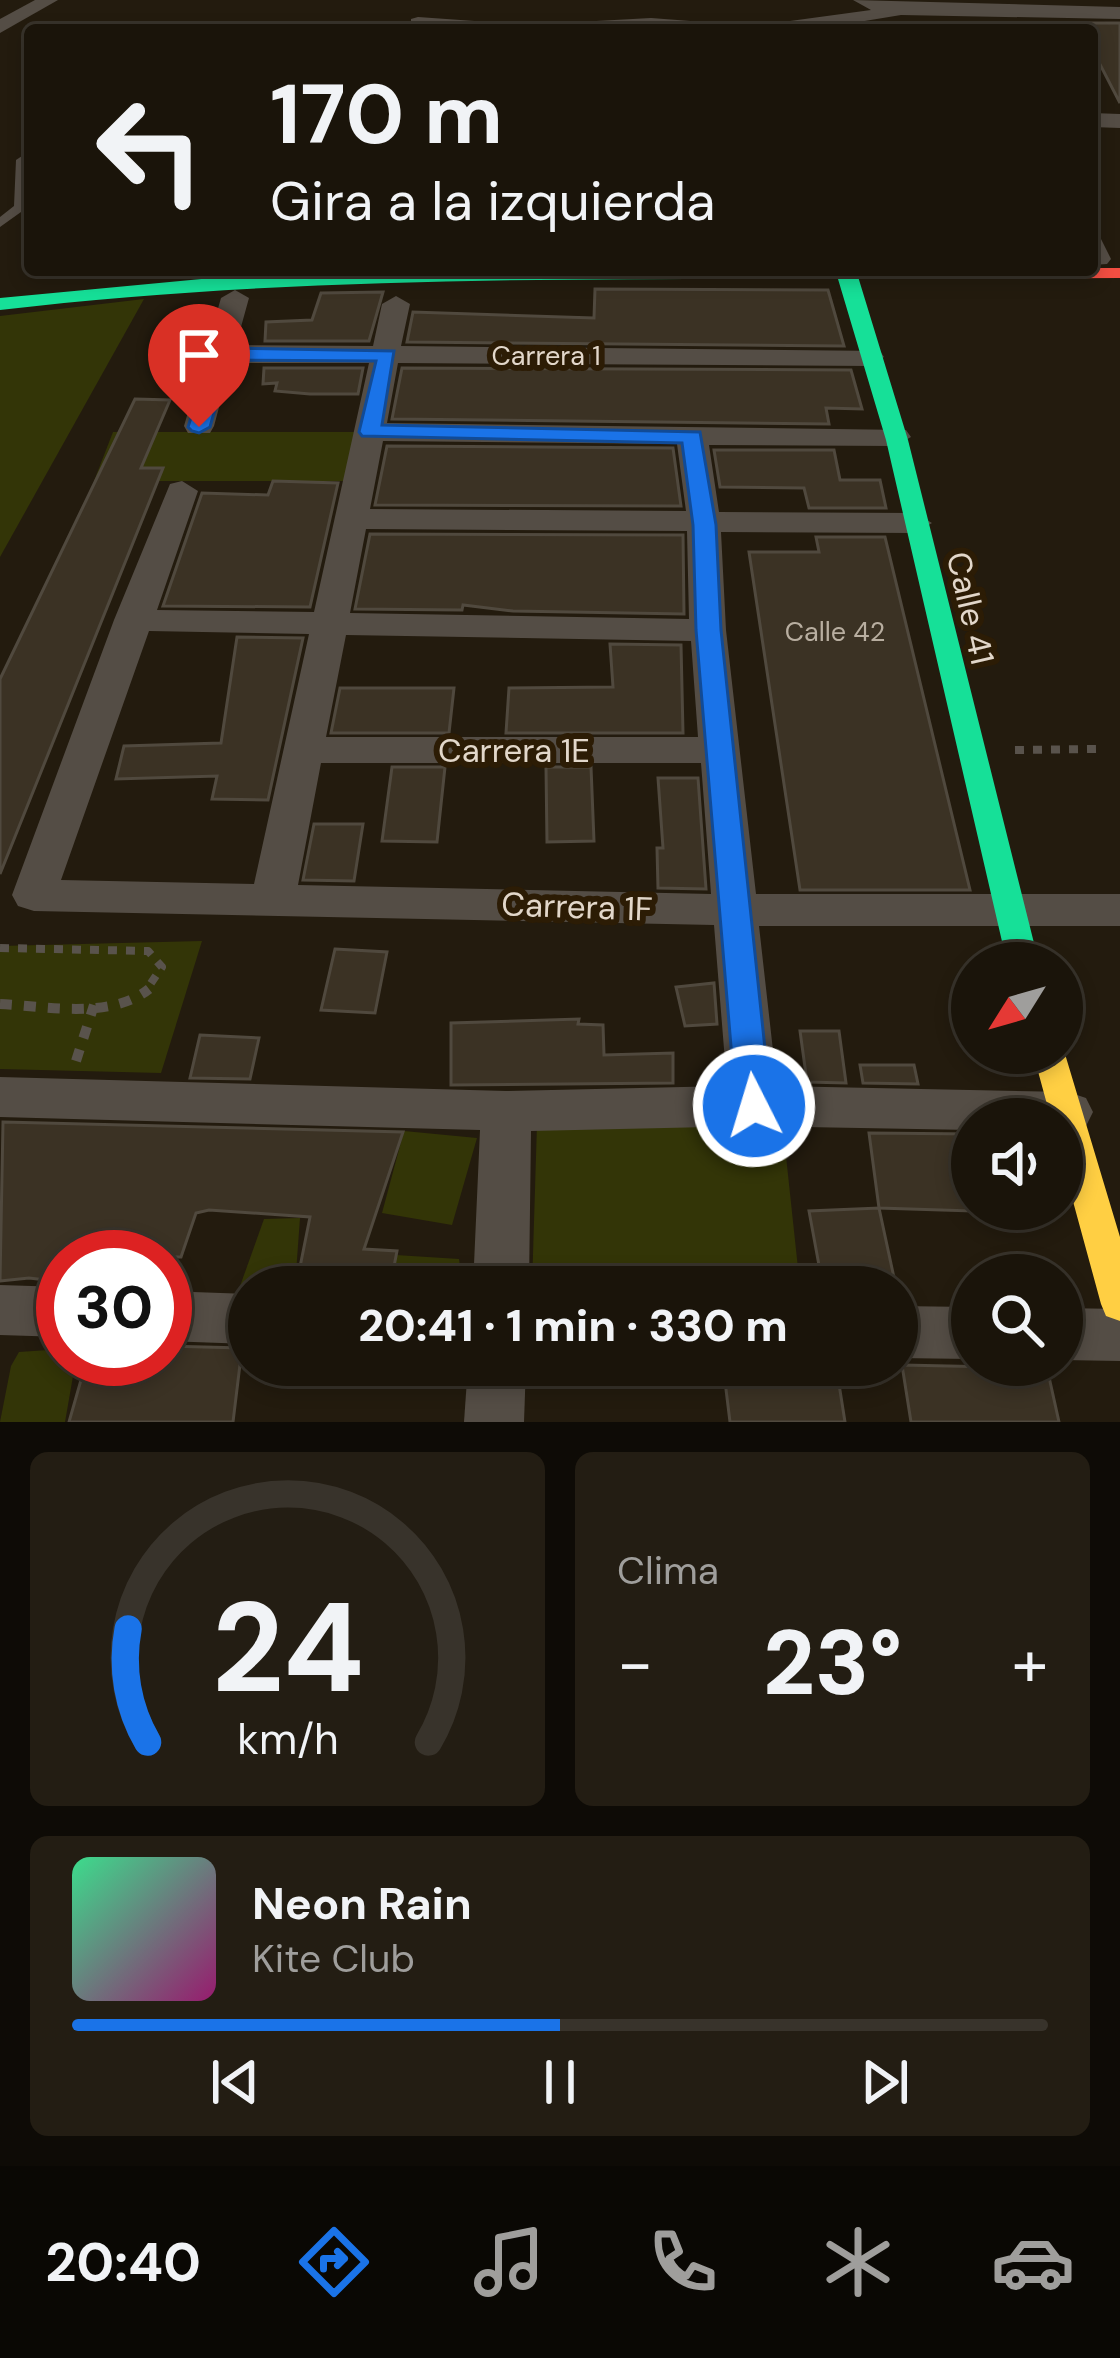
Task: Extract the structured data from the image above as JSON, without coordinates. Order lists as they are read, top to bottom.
{
  "streets": {
    "main road": ["Calle 41"],
    "street": ["Carrera 1", "Carrera 1E", "Carrera 1F"]
  },
  "crossings": [
    ["Carrera 1", "Calle 41"],
    ["Calle 41", "Carrera 1F"]
  ],
  "house_numbers": ["Calle 42"],
  "north": "bottom left",
  "page": {
    "turn": ["170 m", "Gira a la izquierda"],
    "limit": "30",
    "trip": "20:41 · 1 min · 330 m",
    "tile": "Clima",
    "heat": ["−", "23°", "+"],
    "song": ["Neon Rain", "Kite Club"],
    "tabs": "20:40",
    "gauge": ["24", "km/h"]
  }
}
